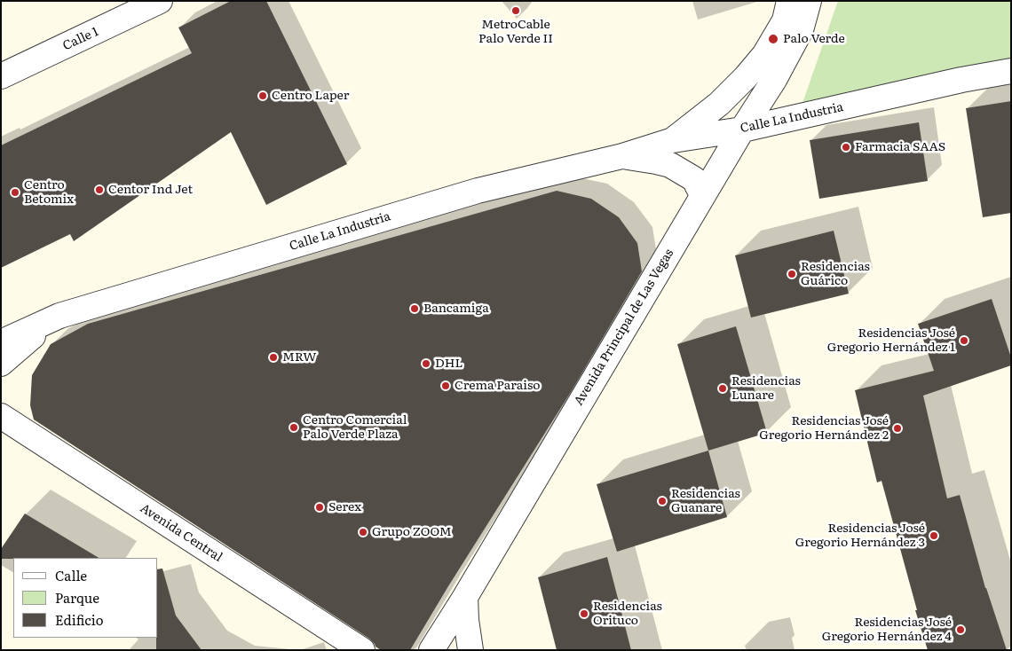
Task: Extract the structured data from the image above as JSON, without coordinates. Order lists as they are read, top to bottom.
{
  "streets": {
    "street": [
      "Calle 1",
      "Calle La Industria",
      "Avenida Principal de Las Vegas",
      "Avenida Central"
    ]
  },
  "crossings": [
    ["Calle La Industria", "Avenida Principal de Las Vegas"]
  ],
  "places": [
    "MetroCable Palo Verde II",
    "Palo Verde",
    "Centro Laper",
    "Farmacia SAAS",
    "Centor Ind Jet",
    "Centro Betomix",
    "Residencias Guárico",
    "Bancamiga",
    "Residencias José Gregorio Hernández 1",
    "MRW",
    "DHL",
    "Crema Paraiso",
    "Residencias Lunare",
    "Centro Comercial Palo Verde Plaza",
    "Residencias José Gregorio Hernández 2",
    "Residencias Guanare",
    "Serex",
    "Grupo ZOOM",
    "Residencias José Gregorio Hernández 3",
    "Residencias Orituco",
    "Residencias José Gregorio Hernández 4"
  ],
  "legend": ["Calle", "Parque", "Edificio"]
}
